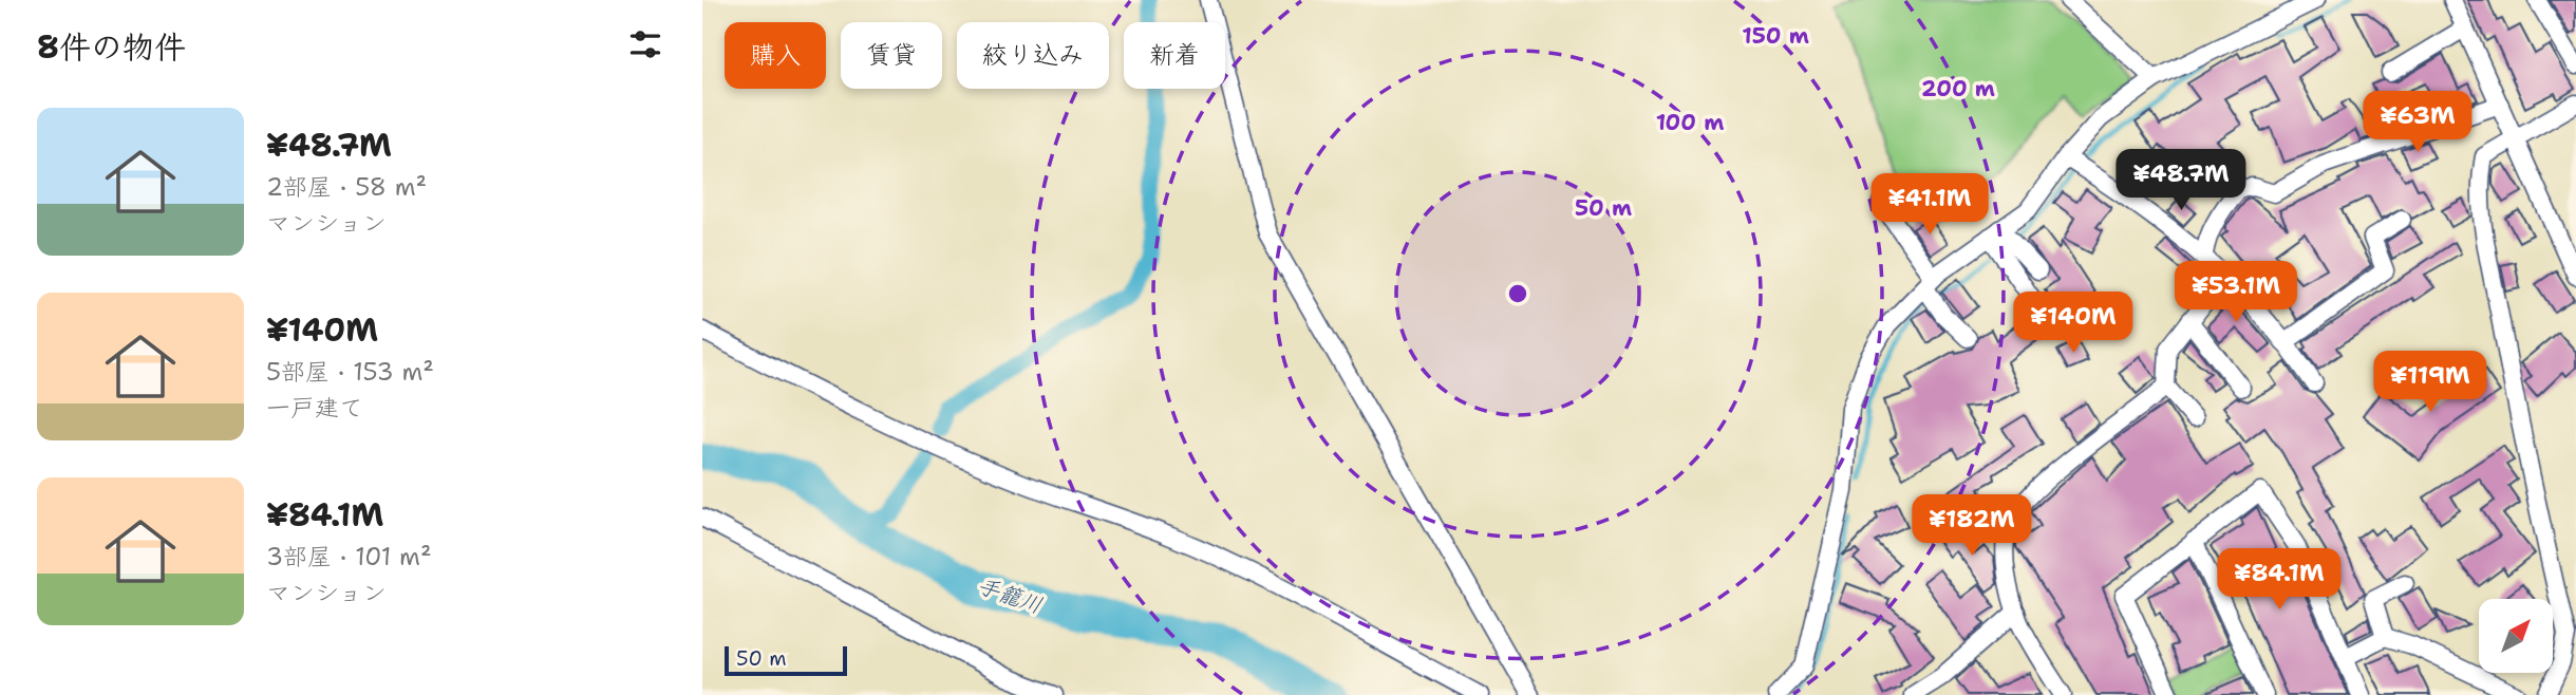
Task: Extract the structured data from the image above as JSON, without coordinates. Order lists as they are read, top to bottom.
{
  "water": ["手籠川"],
  "scale_bar": "50 m",
  "north": "top right",
  "page": {
    "heading": "8件の物件",
    "chip": [
      "購入",
      "賃貸",
      "絞り込み",
      "新着"
    ],
    "list": [
      {
        "name": "¥48.7M",
        "note": "2部屋 · 58 m² · マンション"
      },
      {
        "name": "¥140M",
        "note": "5部屋 · 153 m² · 一戸建て"
      },
      {
        "name": "¥84.1M",
        "note": "3部屋 · 101 m² · マンション"
      }
    ],
    "price": [
      "¥63M",
      "¥48.7M",
      "¥41.1M",
      "¥53.1M",
      "¥140M",
      "¥119M",
      "¥182M",
      "¥84.1M"
    ],
    "scale": "50 m"
  },
  "rings": [
    "150 m",
    "200 m",
    "100 m",
    "50 m"
  ]
}
